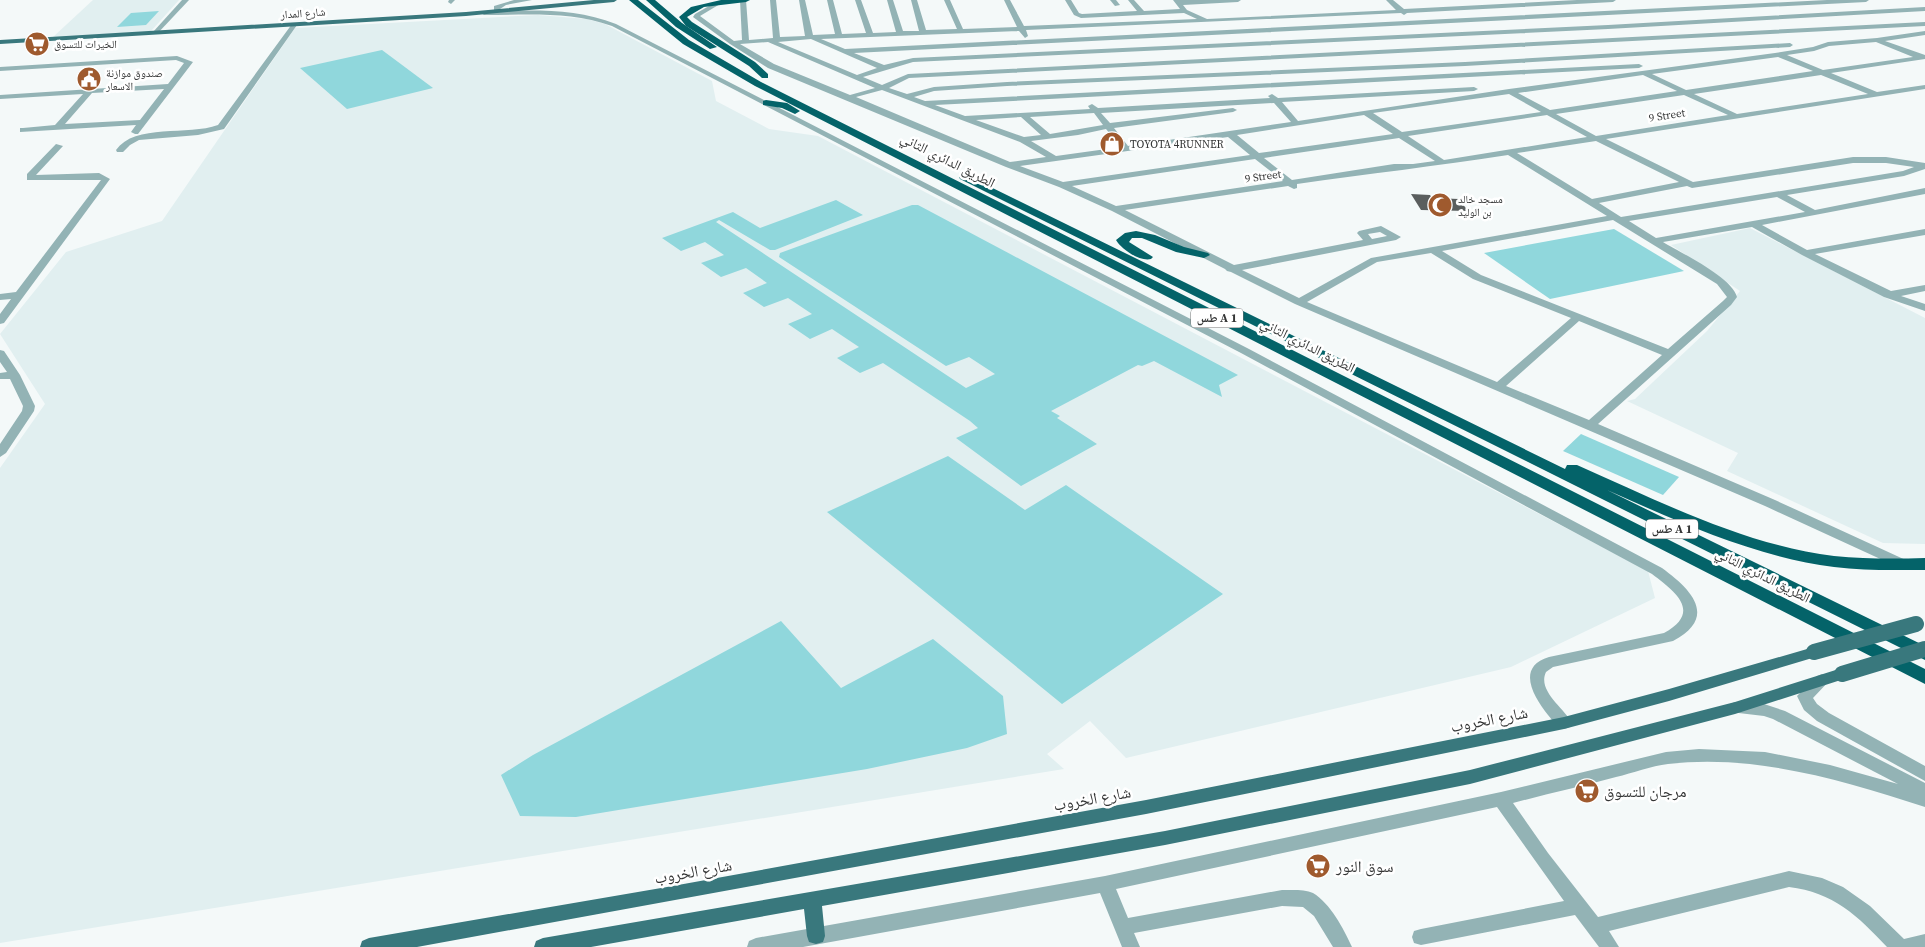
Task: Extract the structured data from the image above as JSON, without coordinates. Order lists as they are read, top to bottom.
{
  "streets": {
    "highway": ["الطريق الدائري الثاني", "طس A 1"],
    "main road": ["شارع المدار", "شارع الخروب"],
    "street": ["9 Street"]
  },
  "places": {
    "supermarket": ["الخيرات للتسوق", "مرجان للتسوق", "سوق النور"],
    "public building": ["صندوق موازنة الاسعار"],
    "shop": ["TOYOTA 4RUNNER"],
    "mosque": ["مسجد خالد بن الوليد"]
  }
}
